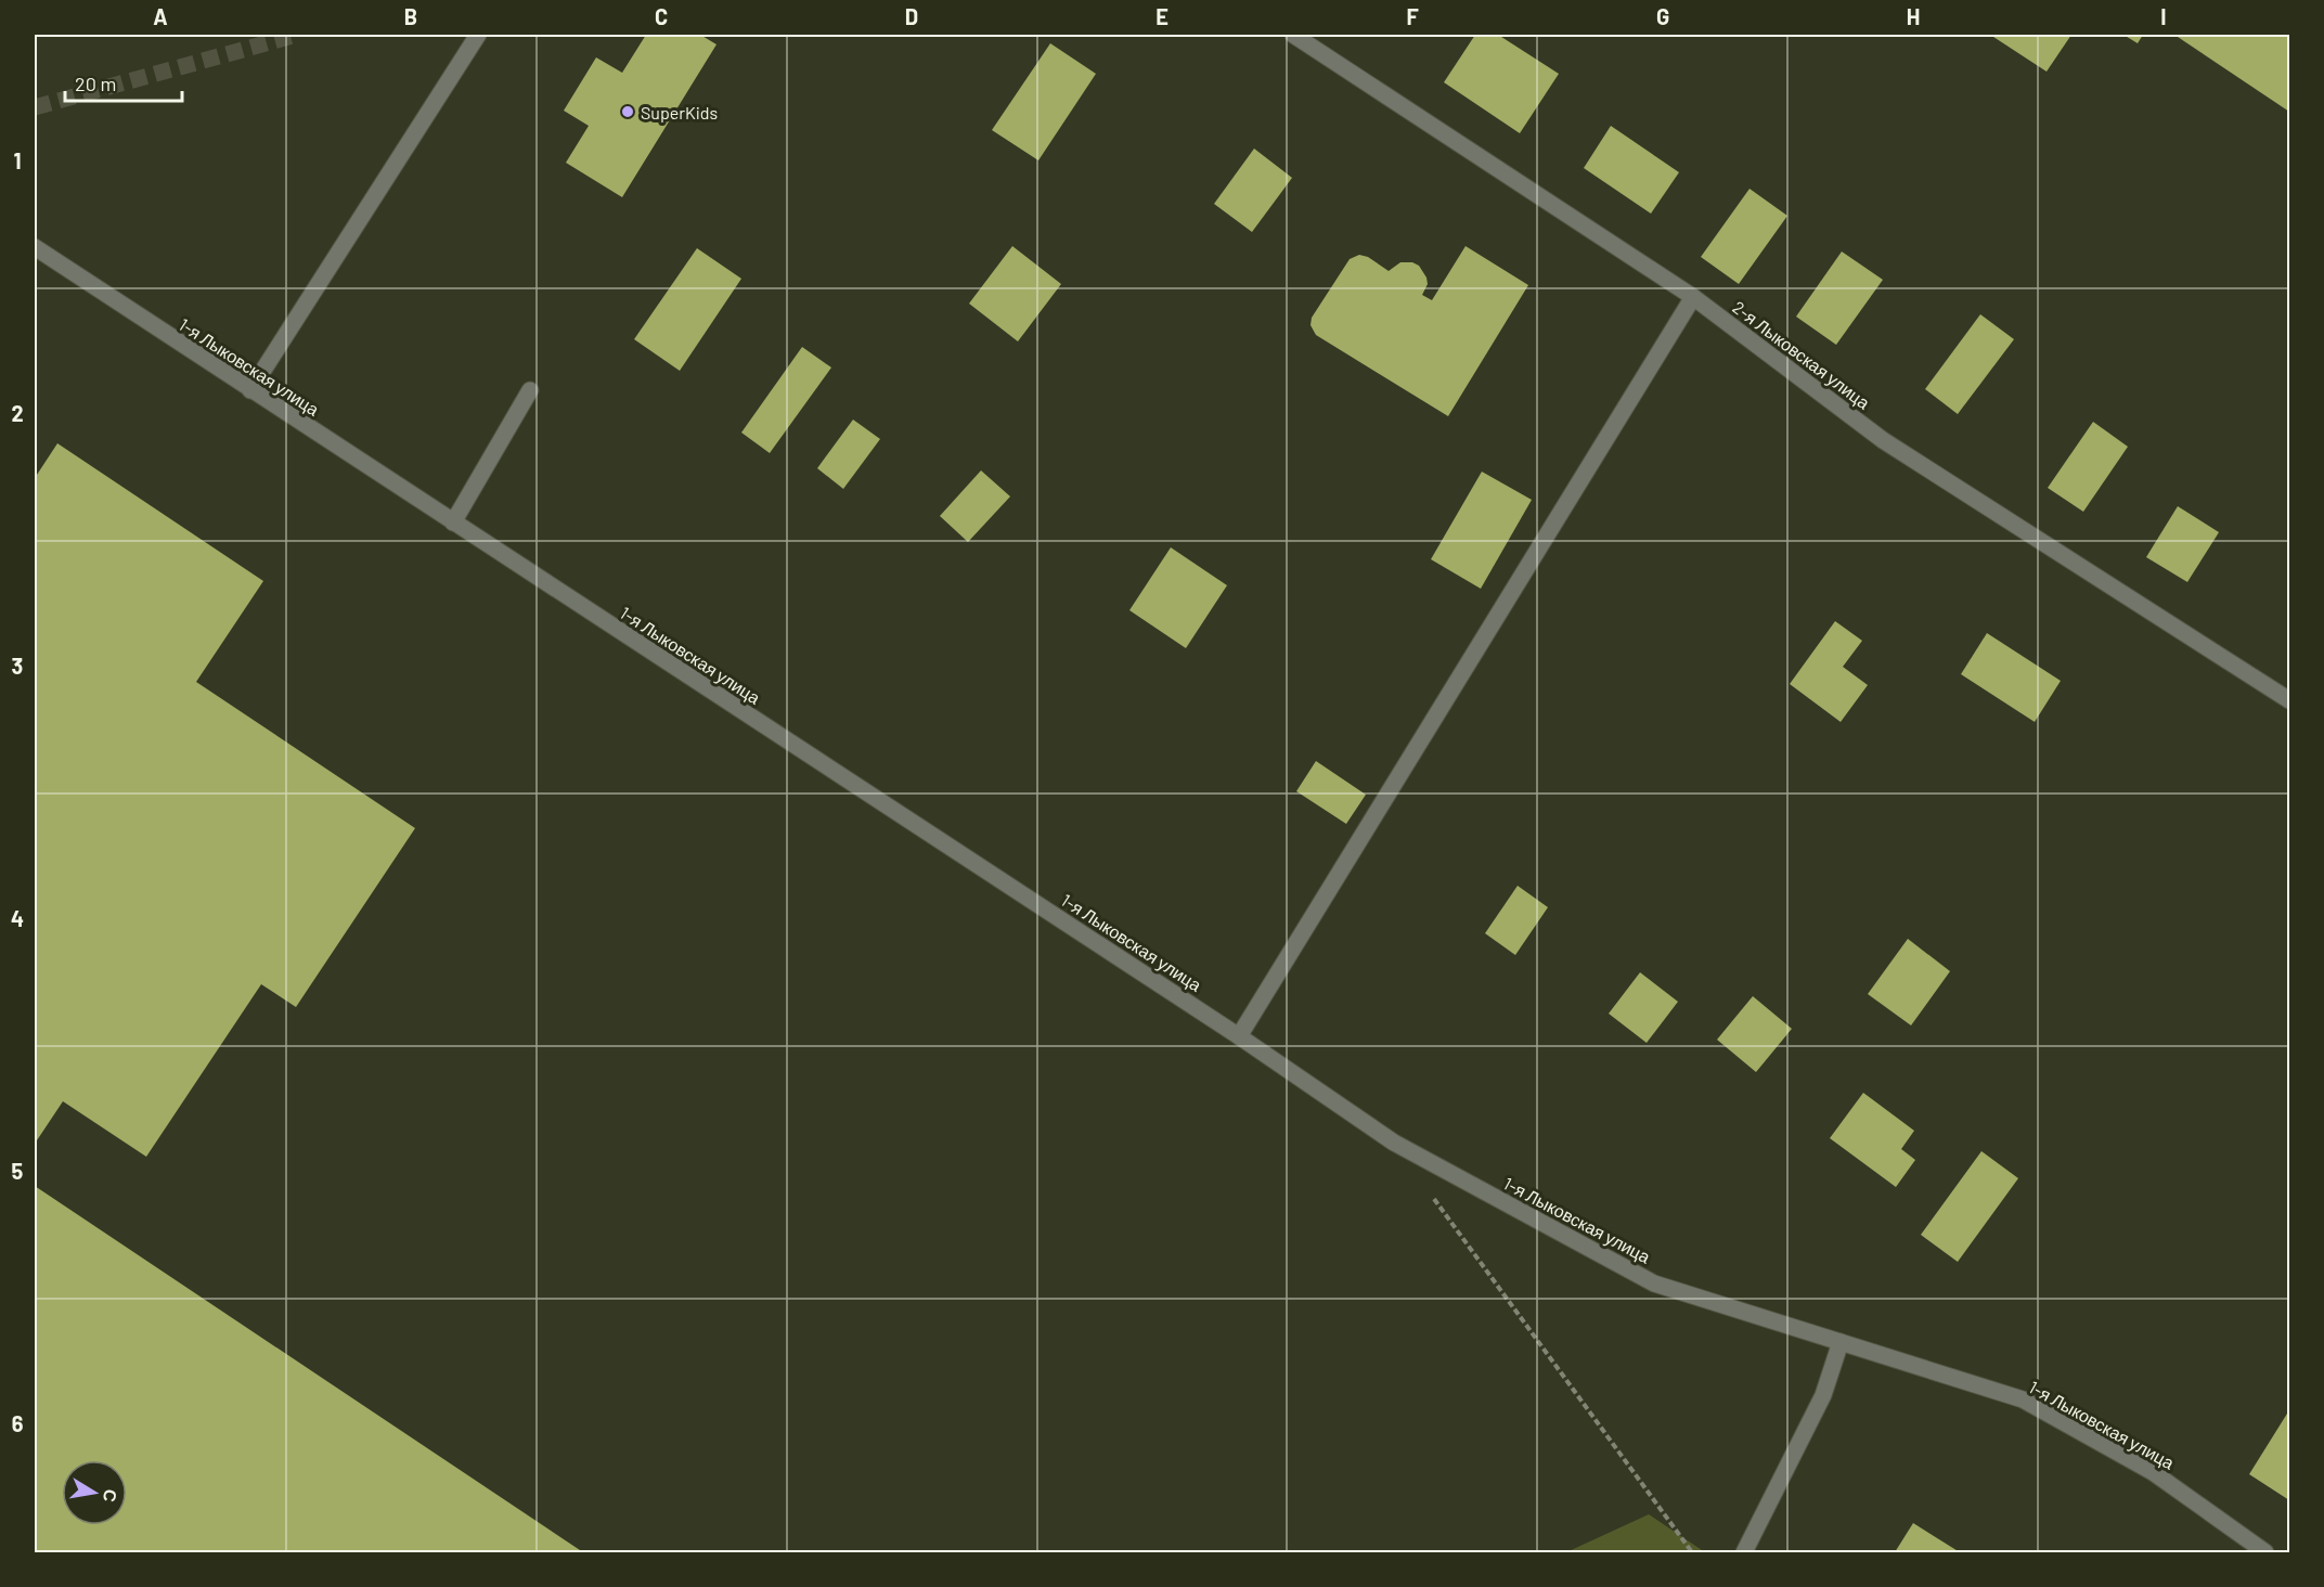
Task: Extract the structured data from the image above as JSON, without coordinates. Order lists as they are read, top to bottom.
{
  "streets": {
    "street": ["2-я Лыковская улица", "1-я Лыковская улица"]
  },
  "places": ["SuperKids"],
  "scale_bar": "20 m",
  "north": "right",
  "grid": {
    "columns": [
      "A",
      "B",
      "C",
      "D",
      "E",
      "F",
      "G",
      "H",
      "I"
    ],
    "rows": [
      "1",
      "2",
      "3",
      "4",
      "5",
      "6"
    ]
  }
}
